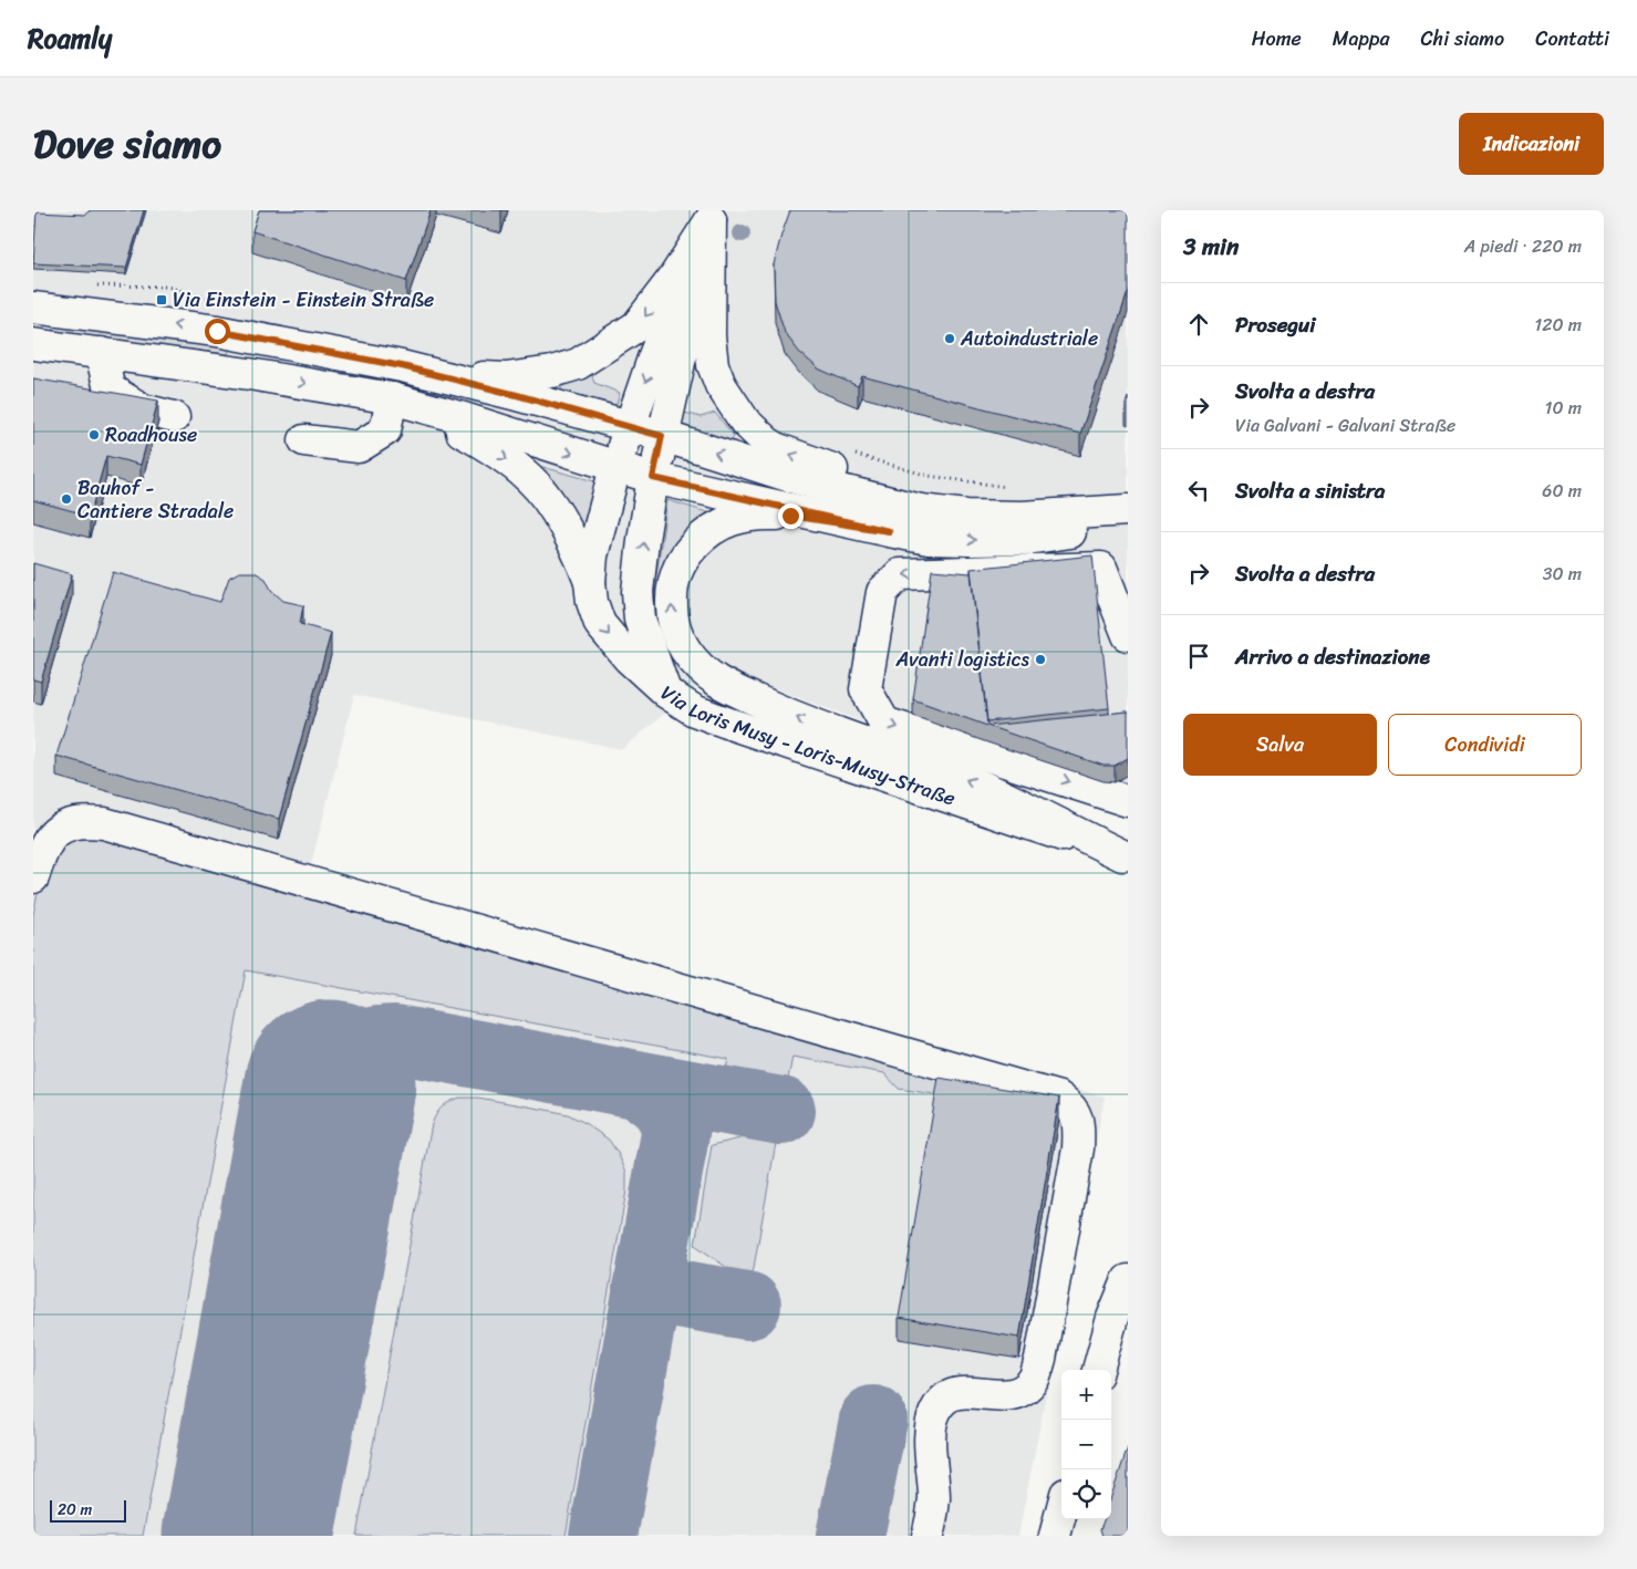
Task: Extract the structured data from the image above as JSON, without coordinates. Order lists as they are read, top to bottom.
{
  "streets": {
    "main road": ["Via Loris Musy - Loris-Musy-Straße"]
  },
  "places": {
    "transit": ["Via Einstein - Einstein Straße"],
    "other": [
      "Autoindustriale",
      "Roadhouse",
      "Bauhof - Cantiere Stradale",
      "Avanti logistics"
    ]
  },
  "scale_bar": "20 m",
  "page": {
    "header": "Roamly",
    "nav": [
      "Home",
      "Mappa",
      "Chi siamo",
      "Contatti"
    ],
    "title": "Dove siamo",
    "buttons": [
      "Indicazioni",
      ["Salva", "Condividi"]
    ],
    "heading": ["3 min", "A piedi · 220 m"],
    "list": [
      ["Prosegui", "120 m"],
      ["Svolta a destra", "Via Galvani - Galvani Straße", "10 m"],
      ["Svolta a sinistra", "60 m"],
      ["Svolta a destra", "30 m"],
      "Arrivo a destinazione"
    ],
    "map_buttons": ["+", "−"],
    "scale": "20 m"
  }
}
